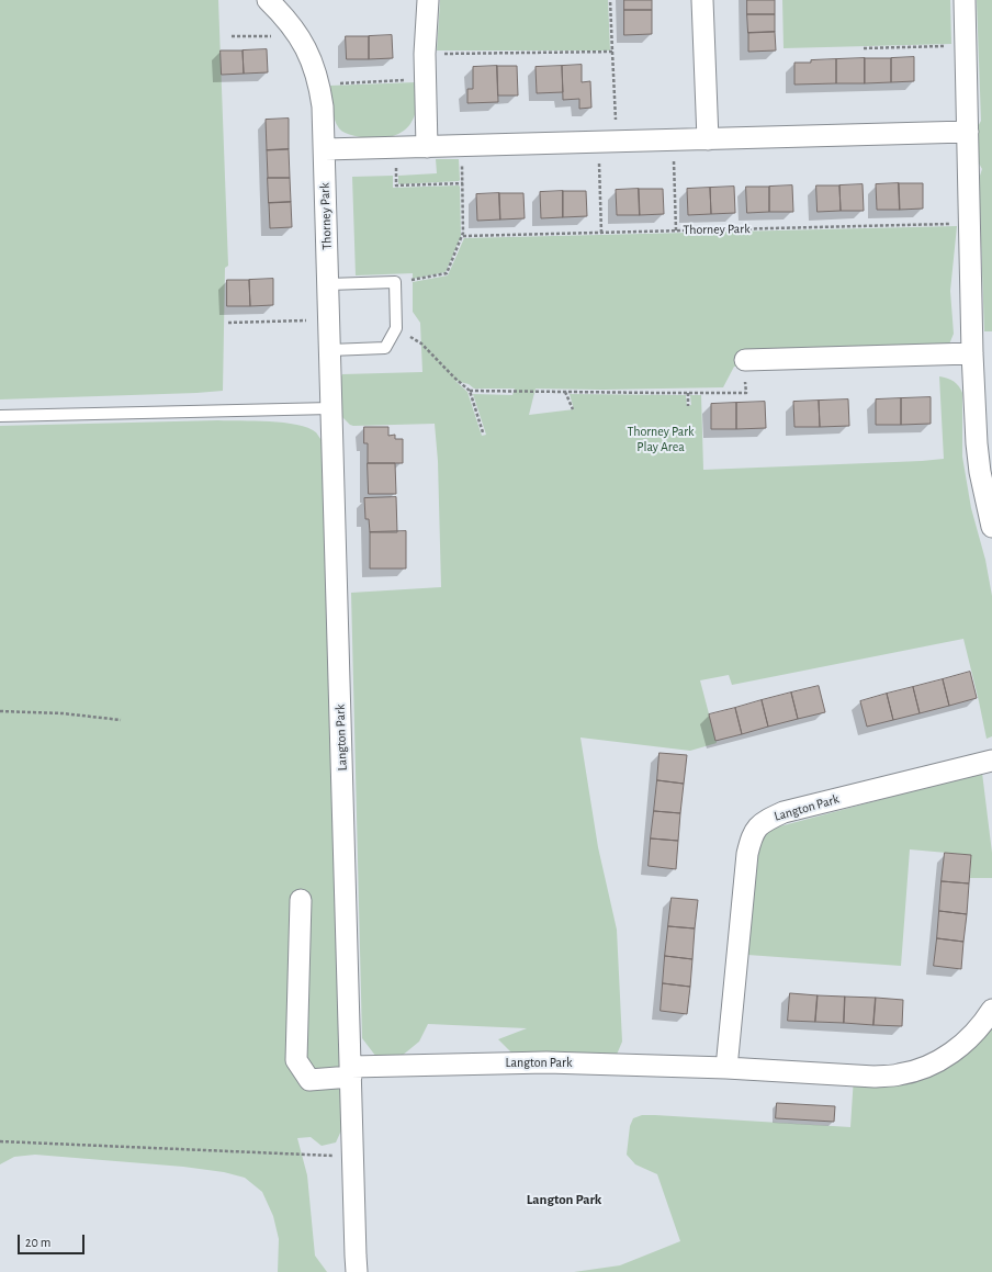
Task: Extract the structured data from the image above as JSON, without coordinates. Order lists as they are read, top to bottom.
{
  "streets": {
    "street": ["Thorney Park", "Langton Park"]
  },
  "crossings": [
    ["Thorney Park", "Langton Park"]
  ],
  "districts": ["Langton Park"],
  "parks": ["Thorney Park Play Area"],
  "scale_bar": "20 m"
}
